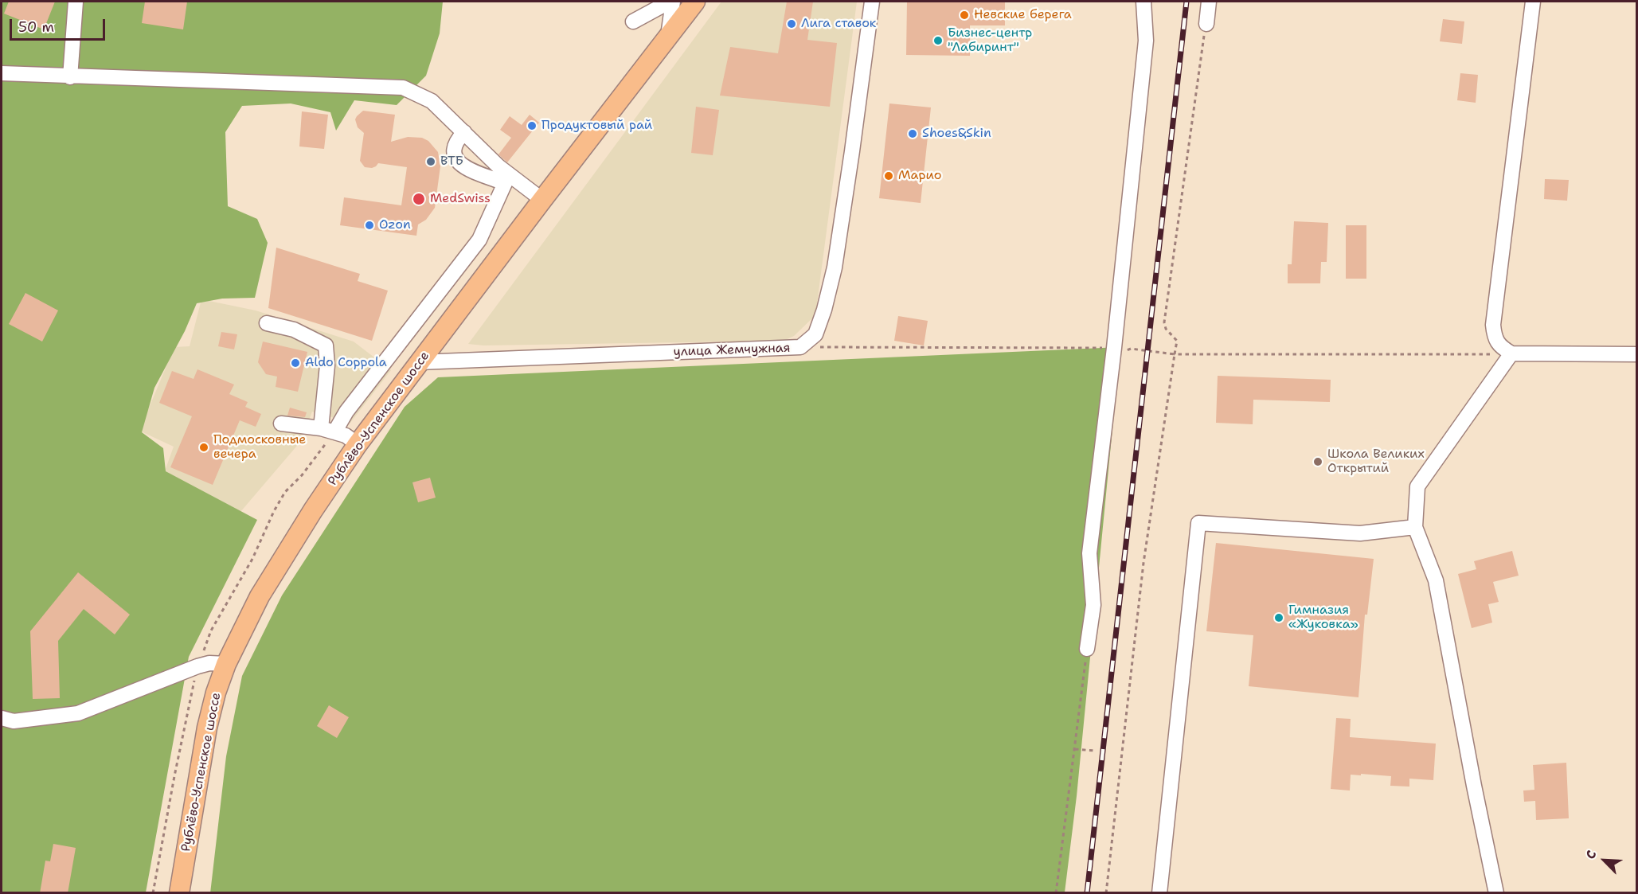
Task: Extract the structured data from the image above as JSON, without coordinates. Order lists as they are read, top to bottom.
{
  "streets": {
    "main road": ["Рублёво-Успенское шоссе"],
    "street": ["улица Жемчужная"]
  },
  "crossings": [
    ["улица Жемчужная", "Рублёво-Успенское шоссе"]
  ],
  "places": [
    "Невские берега",
    "Лига ставок",
    "Бизнес-центр \"Лабиринт\"",
    "Продуктовый рай",
    "Shoes&Skin",
    "ВТБ",
    "Марио",
    "MedSwiss",
    "Ozon",
    "Aldo Coppola",
    "Подмосковные вечера",
    "Школа Великих Открытий",
    "Гимназия «Жуковка»"
  ],
  "scale_bar": "50 m",
  "north": "top left"
}
